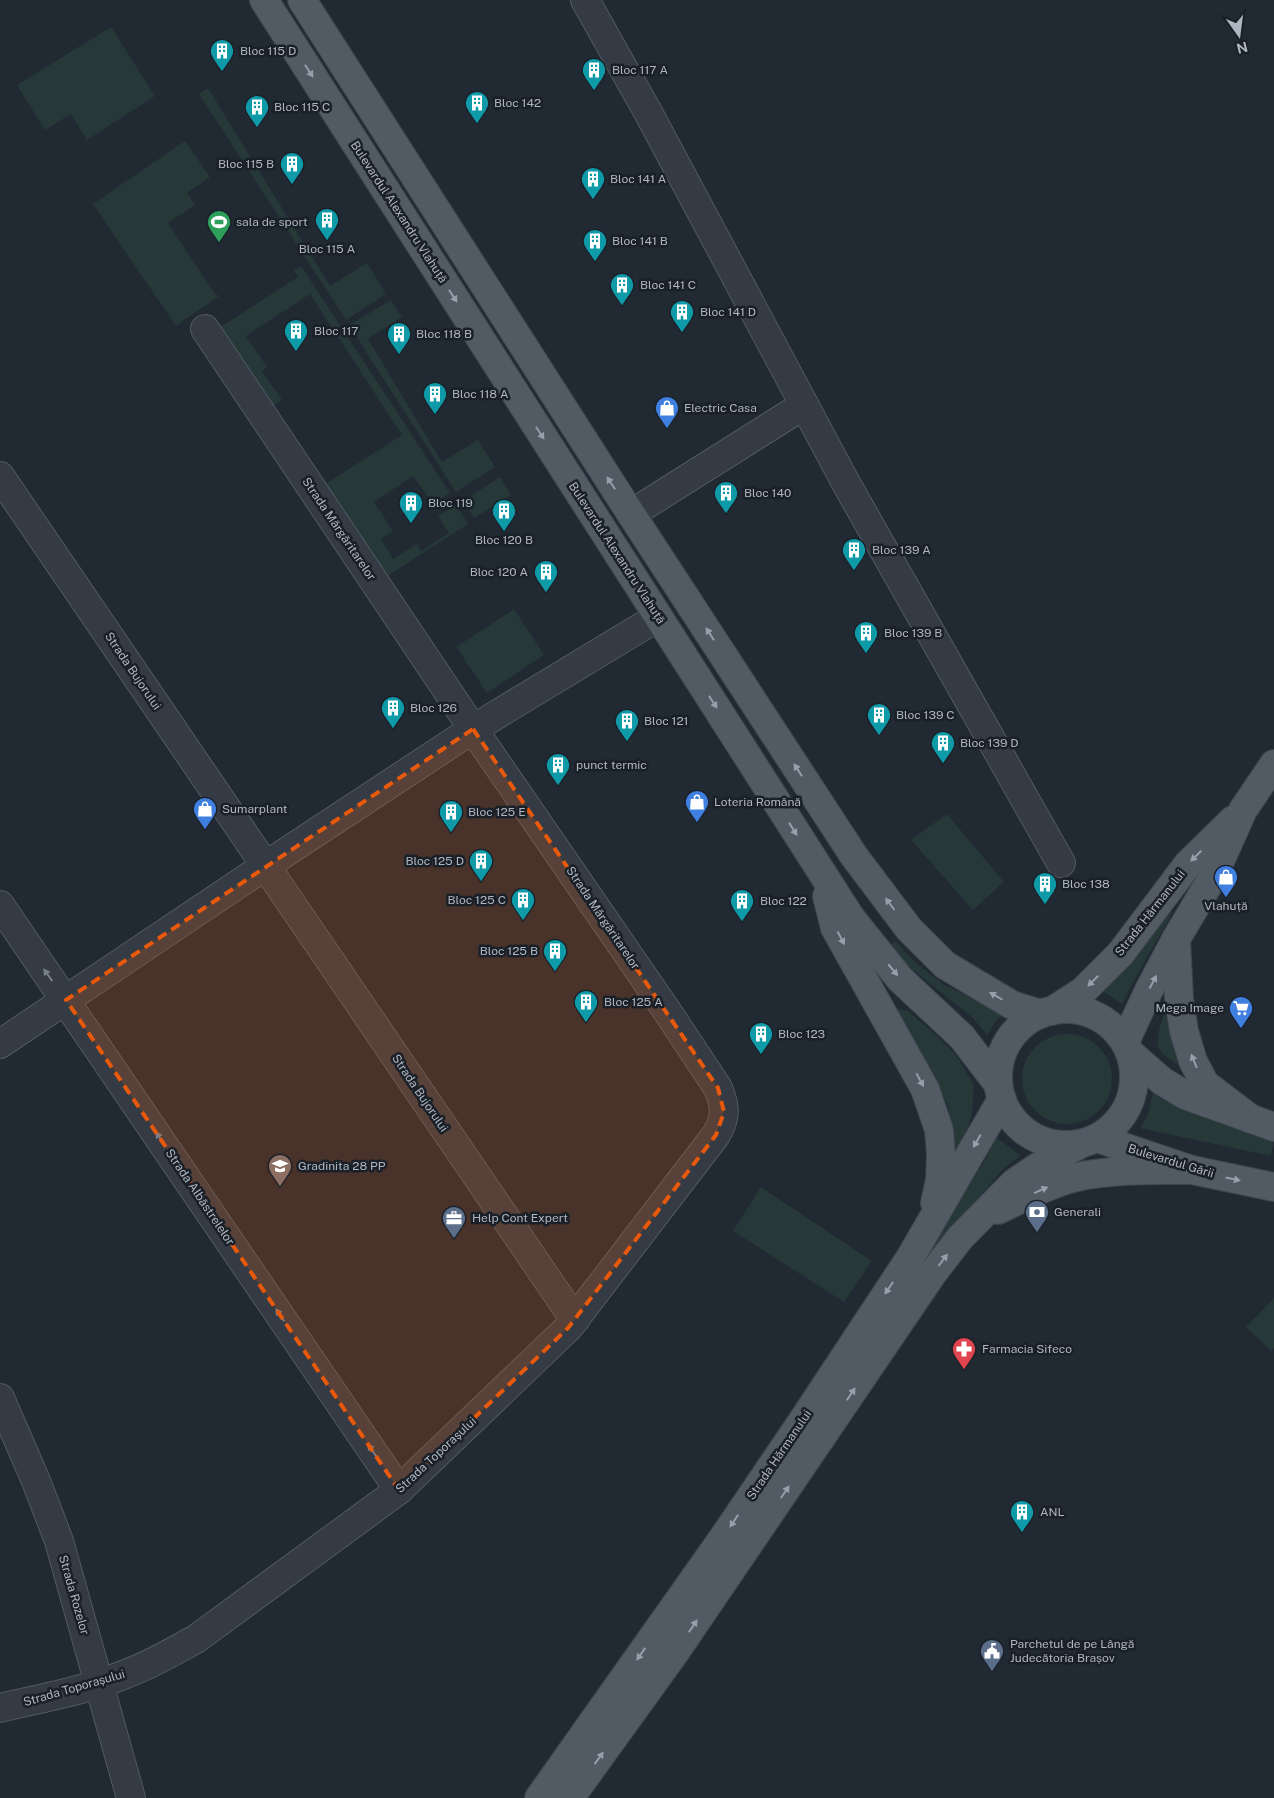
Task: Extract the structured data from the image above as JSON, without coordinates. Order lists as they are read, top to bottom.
{
  "streets": {
    "main road": ["Bulevardul Alexandru Vlahuță", "Strada Hărmanului", "Bulevardul Gării"],
    "street": [
      "Strada Mărgăritarelor",
      "Strada Bujorului",
      "Strada Albăstrelelor",
      "Strada Toporașului",
      "Strada Rozelor"
    ]
  },
  "crossings": [
    ["Bulevardul Alexandru Vlahuță", "Strada Hărmanului"],
    ["Bulevardul Alexandru Vlahuță", "Bulevardul Gării"],
    ["Strada Mărgăritarelor", "Strada Toporașului"],
    ["Strada Bujorului", "Strada Toporașului"],
    ["Strada Hărmanului", "Bulevardul Gării"],
    ["Strada Albăstrelelor", "Strada Toporașului"],
    ["Strada Toporașului", "Strada Rozelor"]
  ],
  "one_way": ["Strada Albăstrelelor"],
  "places": {
    "building": [
      "Bloc 115 D",
      "Bloc 117 A",
      "Bloc 142",
      "Bloc 115 C",
      "Bloc 115 B",
      "Bloc 141 A",
      "Bloc 115 A",
      "Bloc 141 B",
      "Bloc 141 C",
      "Bloc 141 D",
      "Bloc 117",
      "Bloc 118 B",
      "Bloc 118 A",
      "Bloc 140",
      "Bloc 119",
      "Bloc 120 B",
      "Bloc 139 A",
      "Bloc 120 A",
      "Bloc 139 B",
      "Bloc 126",
      "Bloc 139 C",
      "Bloc 121",
      "Bloc 139 D",
      "punct termic",
      "Bloc 125 E",
      "Bloc 125 D",
      "Bloc 138",
      "Bloc 125 C",
      "Bloc 122",
      "Bloc 125 B",
      "Bloc 125 A",
      "Bloc 123",
      "ANL"
    ],
    "sports": ["sala de sport"],
    "shop": [
      "Electric Casa",
      "Loteria Română",
      "Sumarplant",
      "Vlahuță"
    ],
    "supermarket": ["Mega Image"],
    "school or university": ["Gradinita 28 PP"],
    "bank": ["Generali"],
    "office": ["Help Cont Expert"],
    "pharmacy": ["Farmacia Sifeco"],
    "public building": ["Parchetul de pe Lângă Judecătoria Brașov"]
  },
  "north": "bottom"
}
